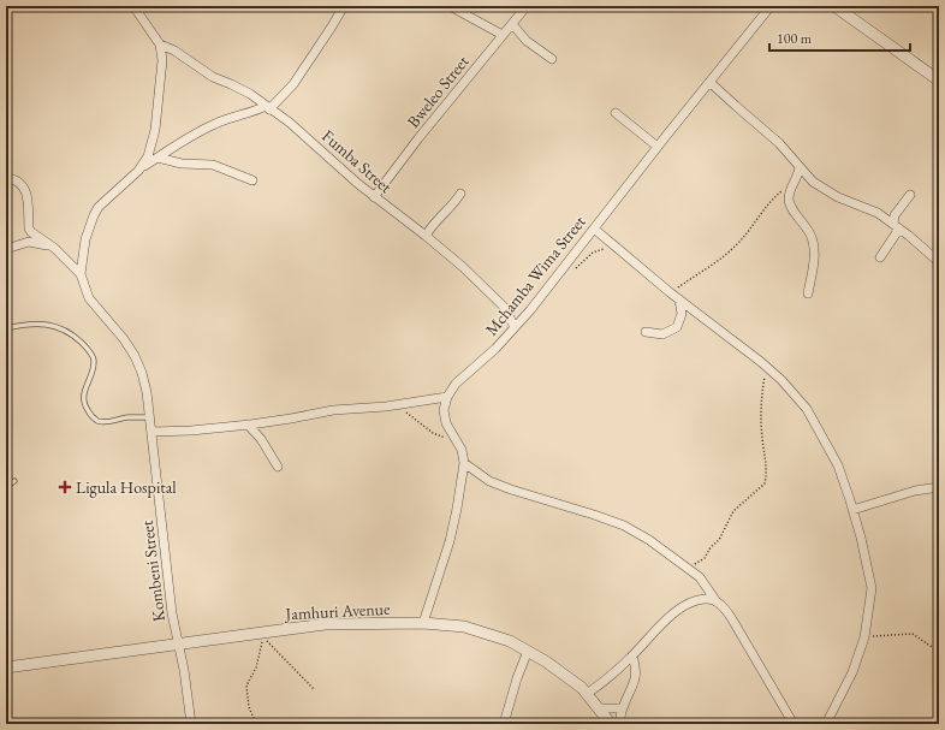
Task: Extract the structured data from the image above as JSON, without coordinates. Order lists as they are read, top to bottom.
{
  "streets": {
    "street": [
      "Bweleo Street",
      "Fumba Street",
      "Mchamba Wima Street",
      "Kombeni Street",
      "Jamhuri Avenue"
    ]
  },
  "crossings": [
    ["Bweleo Street", "Fumba Street"],
    ["Fumba Street", "Mchamba Wima Street"],
    ["Fumba Street", "Kombeni Street"],
    ["Kombeni Street", "Jamhuri Avenue"]
  ],
  "places": {
    "health": ["Ligula Hospital"]
  },
  "scale_bar": "100 m"
}
